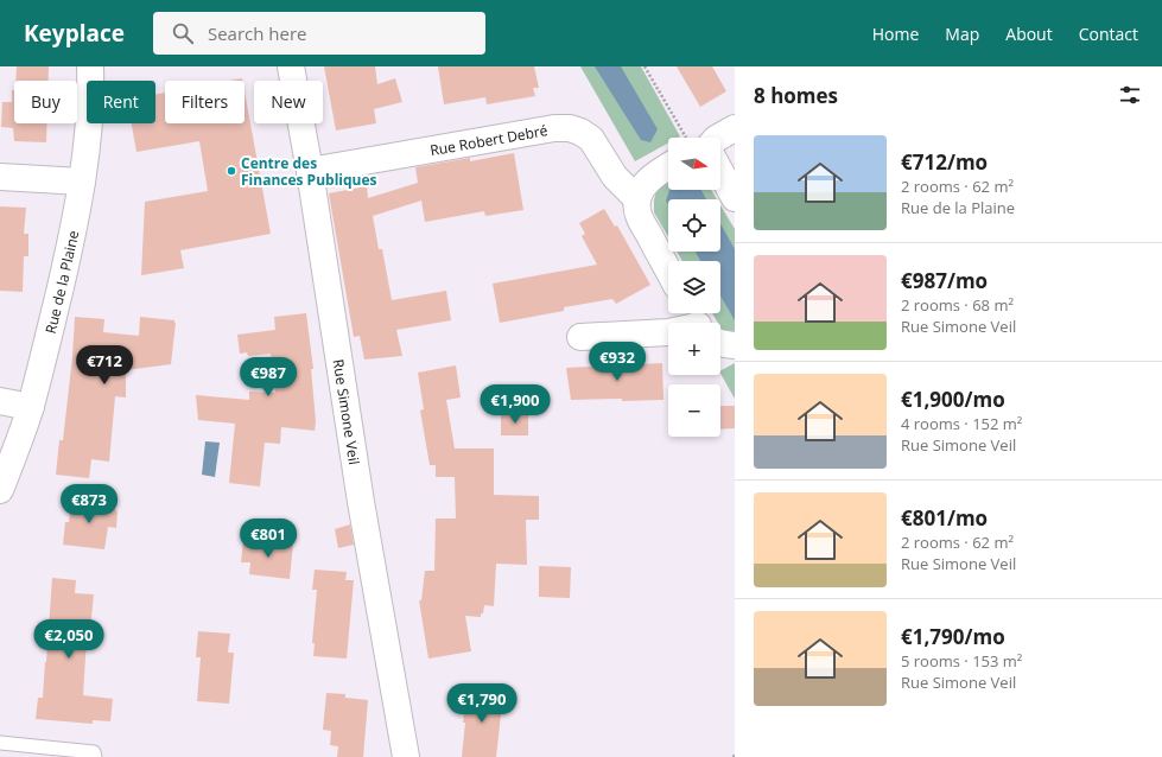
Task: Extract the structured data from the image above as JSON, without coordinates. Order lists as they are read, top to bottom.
{
  "streets": {
    "street": ["Rue Robert Debré", "Rue de la Plaine", "Rue Simone Veil"]
  },
  "crossings": [
    ["Rue Robert Debré", "Rue Simone Veil"]
  ],
  "places": ["Centre des Finances Publiques"],
  "north": "right",
  "page": {
    "header": "Keyplace",
    "search": "Search here",
    "nav": [
      "Home",
      "Map",
      "About",
      "Contact"
    ],
    "heading": "8 homes",
    "chip": [
      "Buy",
      "Rent",
      "Filters",
      "New"
    ],
    "list": [
      {
        "name": "€712/mo",
        "note": "2 rooms · 62 m² · Rue de la Plaine"
      },
      {
        "name": "€987/mo",
        "note": "2 rooms · 68 m² · Rue Simone Veil"
      },
      {
        "name": "€1,900/mo",
        "note": "4 rooms · 152 m² · Rue Simone Veil"
      },
      {
        "name": "€801/mo",
        "note": "2 rooms · 62 m² · Rue Simone Veil"
      },
      {
        "name": "€1,790/mo",
        "note": "5 rooms · 153 m² · Rue Simone Veil"
      }
    ],
    "map_buttons": ["+", "−"],
    "price": [
      "€932",
      "€712",
      "€987",
      "€1,900",
      "€873",
      "€801",
      "€2,050",
      "€1,790"
    ]
  }
}
